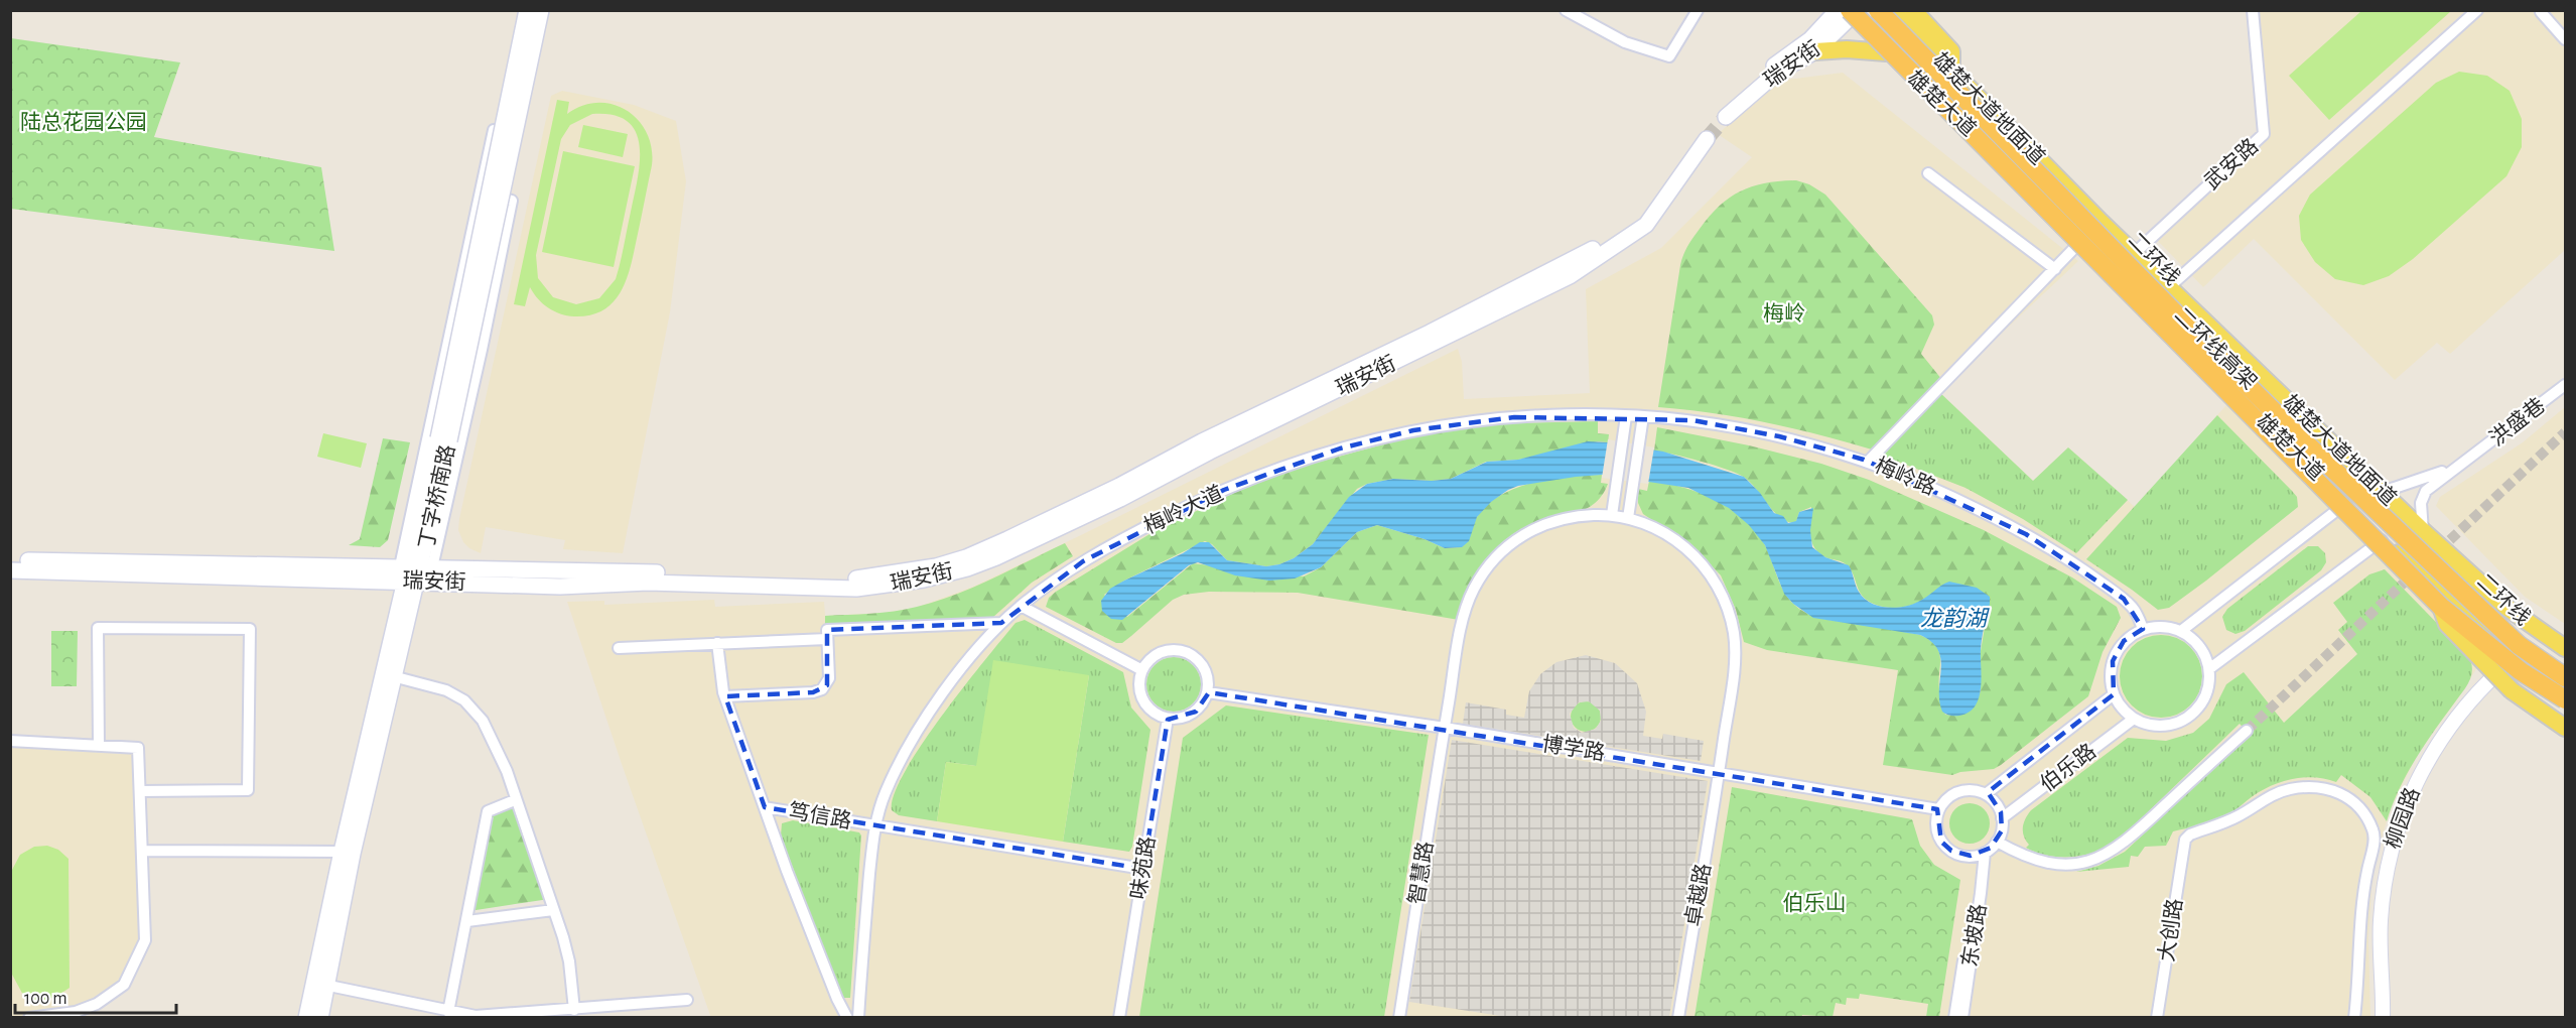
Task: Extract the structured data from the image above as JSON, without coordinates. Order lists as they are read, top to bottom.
{
  "streets": {
    "highway": ["二环线", "二环线高架"],
    "main road": [
      "瑞安街",
      "雄楚大道",
      "雄楚大道地面道",
      "丁字桥南路"
    ],
    "street": [
      "武安路",
      "洪盛巷",
      "梅岭路",
      "梅岭大道",
      "博学路",
      "伯乐路",
      "笃信路",
      "柳园路",
      "味苑路",
      "智慧路",
      "卓越路",
      "大创路",
      "东坡路"
    ]
  },
  "crossings": [
    ["瑞安街", "雄楚大道"],
    ["瑞安街", "二环线高架"],
    ["瑞安街", "丁字桥南路"],
    ["雄楚大道", "二环线高架"],
    ["雄楚大道", "柳园路"],
    ["雄楚大道地面道", "武安路"],
    ["雄楚大道地面道", "洪盛巷"],
    ["梅岭路", "梅岭大道"],
    ["梅岭路", "伯乐路"],
    ["梅岭大道", "笃信路"],
    ["博学路", "伯乐路"],
    ["博学路", "味苑路"],
    ["博学路", "智慧路"],
    ["博学路", "卓越路"],
    ["博学路", "东坡路"],
    ["伯乐路", "东坡路"],
    ["笃信路", "味苑路"],
    ["智慧路", "卓越路"]
  ],
  "water": ["龙韵湖"],
  "parks": ["陆总花园公园", "梅岭", "伯乐山"],
  "scale_bar": "100 m"
}
